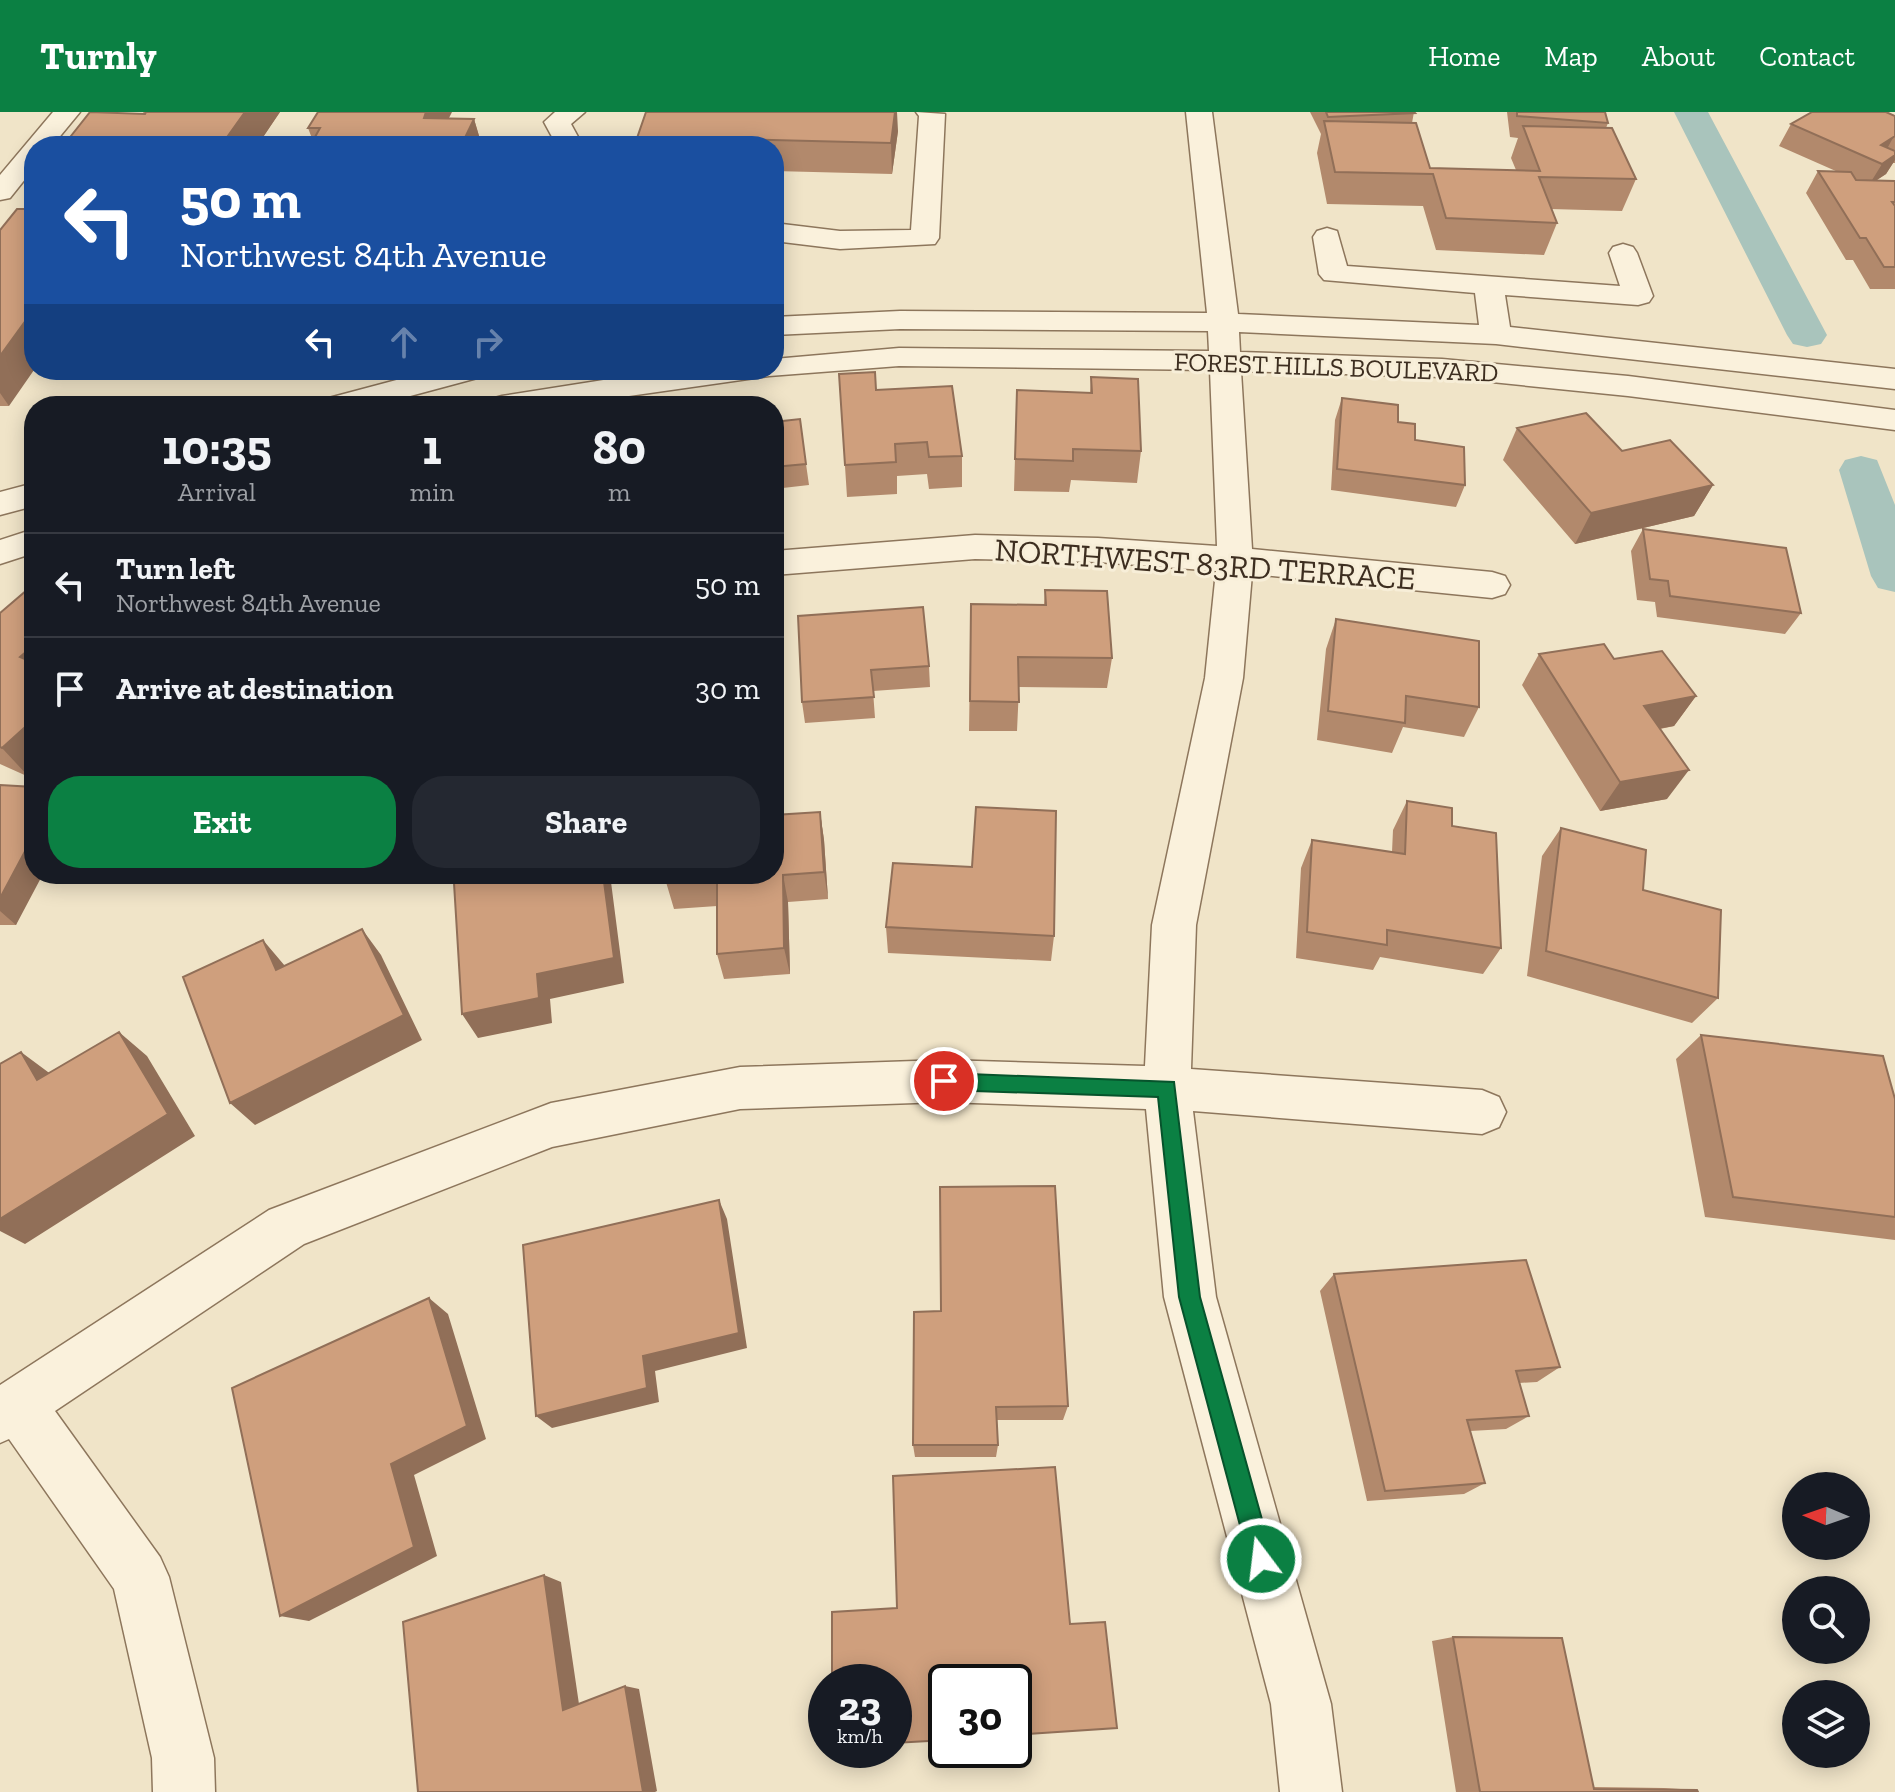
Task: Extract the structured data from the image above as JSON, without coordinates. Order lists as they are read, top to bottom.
{
  "streets": {
    "street": ["FOREST HILLS BOULEVARD", "NORTHWEST 83RD TERRACE"]
  },
  "north": "left",
  "page": {
    "header": "Turnly",
    "nav": [
      "Home",
      "Map",
      "About",
      "Contact"
    ],
    "turn": ["50 m", "Northwest 84th Avenue"],
    "eta": [
      "10:35",
      "Arrival",
      "1",
      "min",
      "80",
      "m"
    ],
    "list": [
      {
        "name": "Turn left",
        "note": "Northwest 84th Avenue",
        "value": "50 m"
      },
      {
        "name": "Arrive at destination",
        "value": "30 m"
      }
    ],
    "buttons": ["Exit", "Share"],
    "speed": "23 km/h",
    "limit": "30"
  }
}
